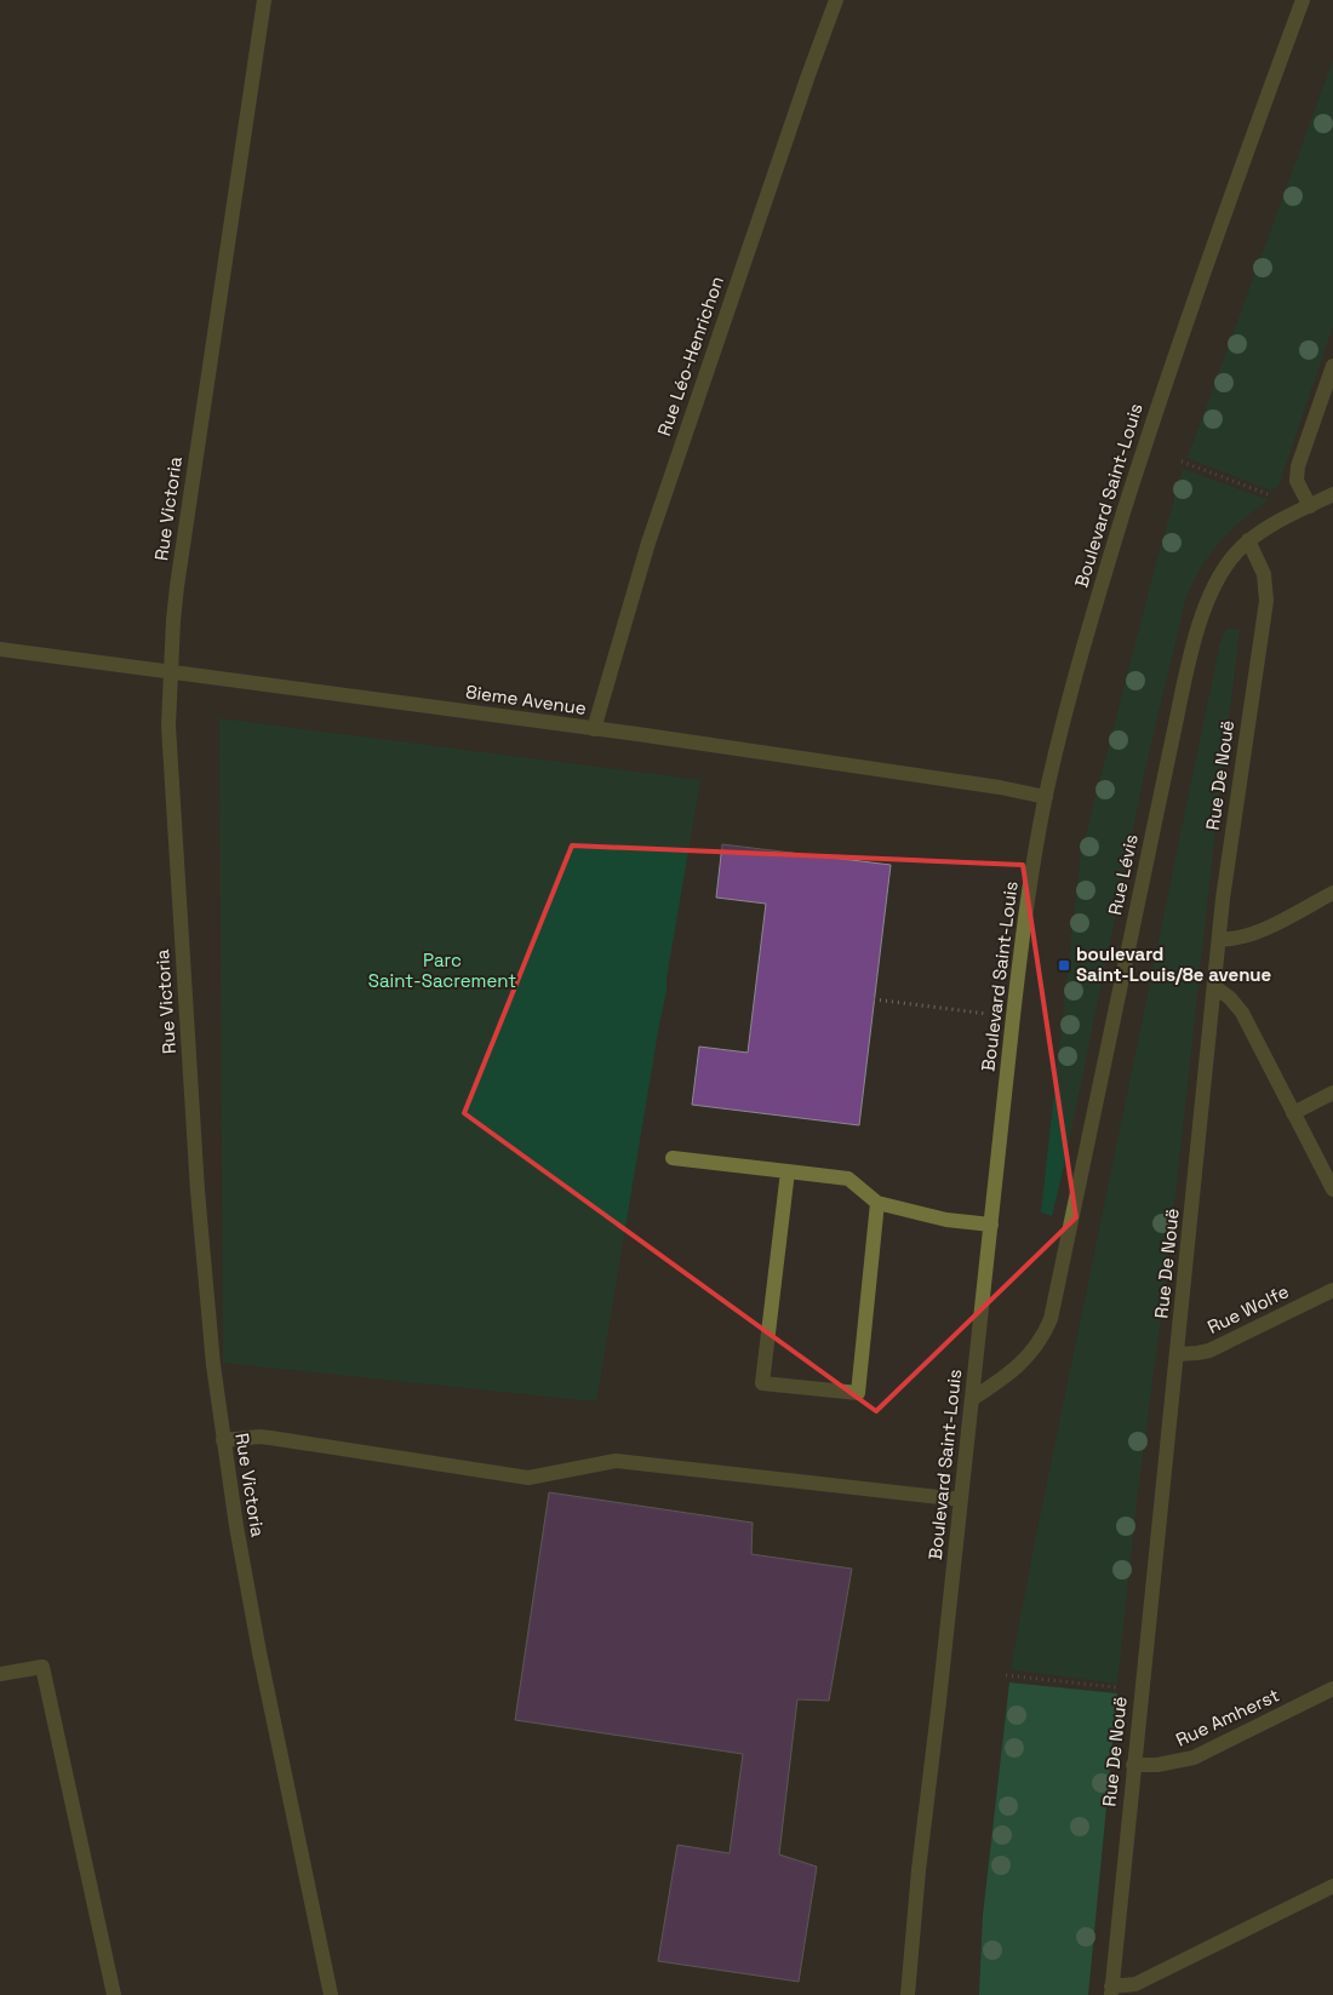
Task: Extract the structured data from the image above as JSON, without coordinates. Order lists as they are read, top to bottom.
{
  "streets": {
    "street": [
      "Rue Léo-Henrichon",
      "Boulevard Saint-Louis",
      "Rue Victoria",
      "8ieme Avenue",
      "Rue De Nouë",
      "Rue Lévis",
      "Rue Wolfe",
      "Rue Amherst"
    ]
  },
  "crossings": [
    ["Rue Léo-Henrichon", "8ieme Avenue"],
    ["Boulevard Saint-Louis", "8ieme Avenue"],
    ["Boulevard Saint-Louis", "Rue Lévis"],
    ["Rue Victoria", "8ieme Avenue"],
    ["Rue De Nouë", "Rue Lévis"],
    ["Rue De Nouë", "Rue Wolfe"],
    ["Rue De Nouë", "Rue Amherst"]
  ],
  "parks": ["Parc Saint-Sacrement"],
  "places": {
    "transit": ["boulevard Saint-Louis/8e avenue"]
  }
}
